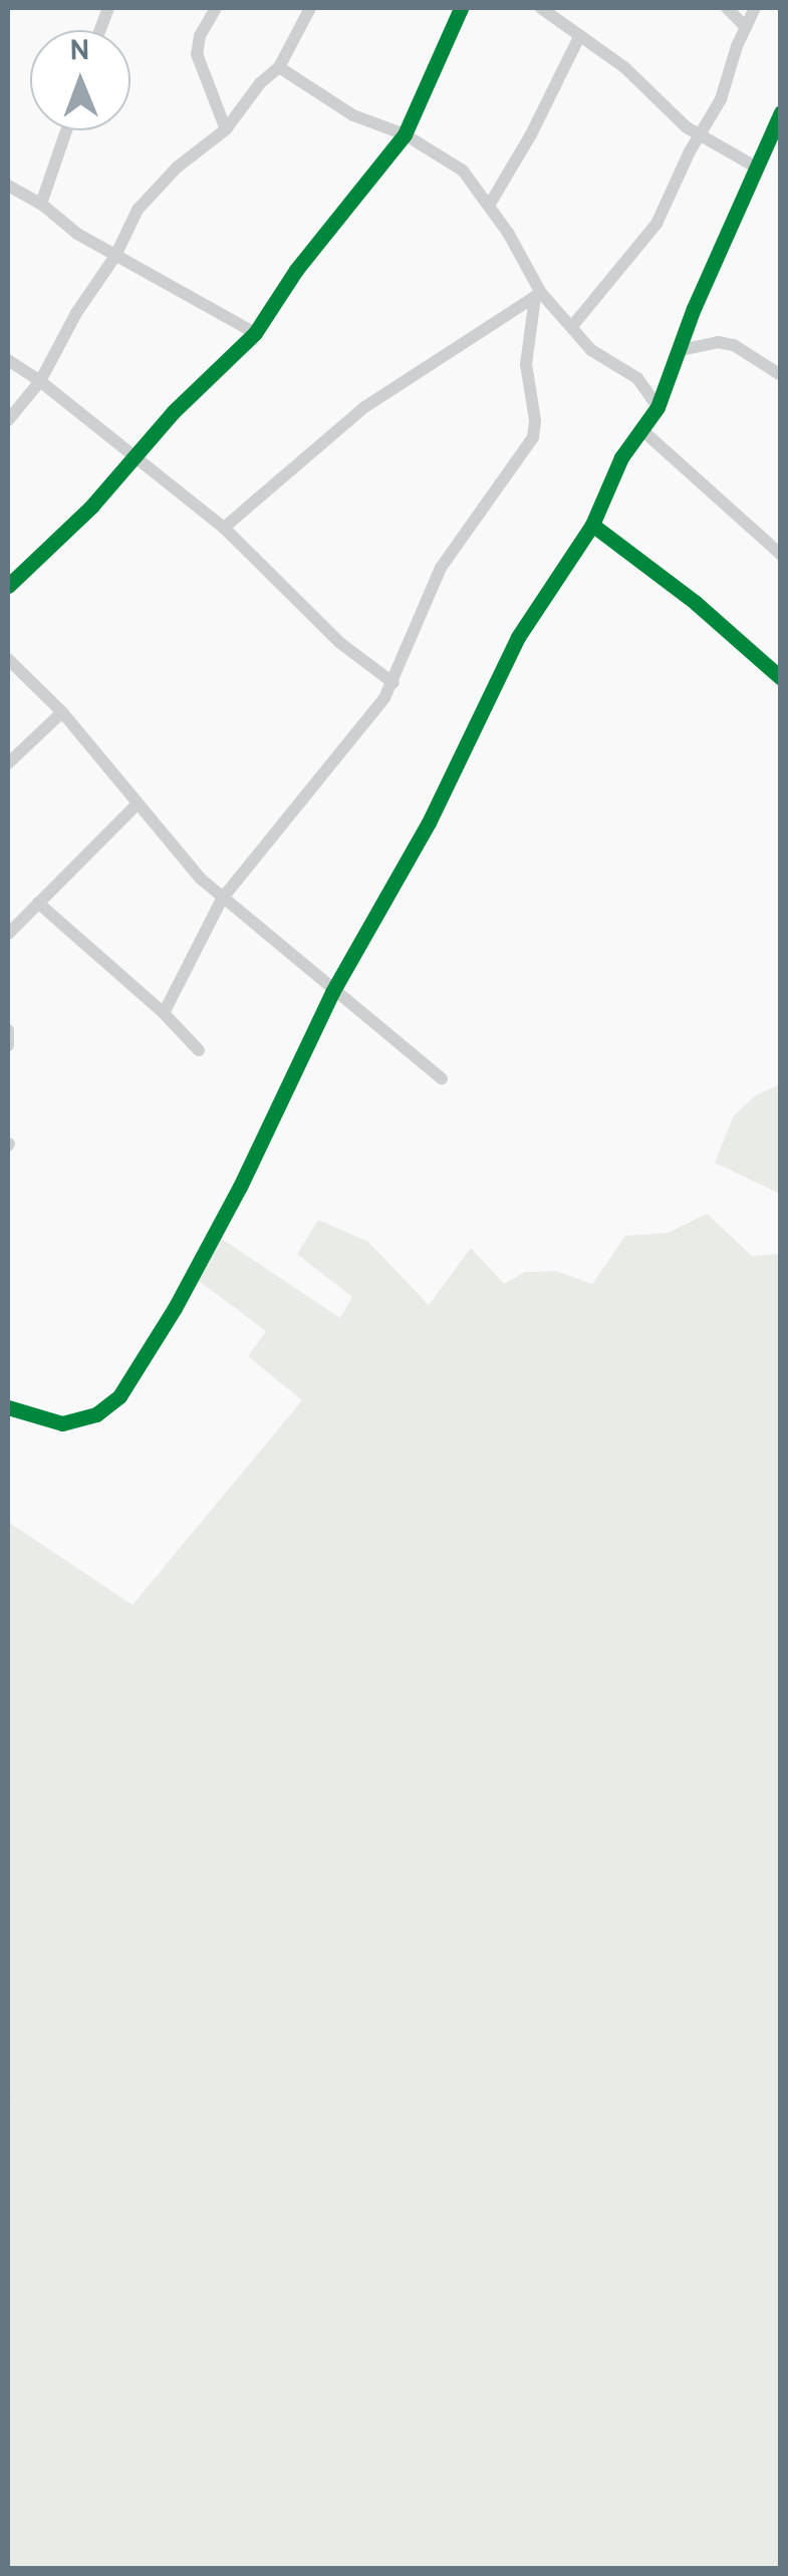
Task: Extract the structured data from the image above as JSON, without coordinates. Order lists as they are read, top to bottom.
{
  "north": "top"
}
